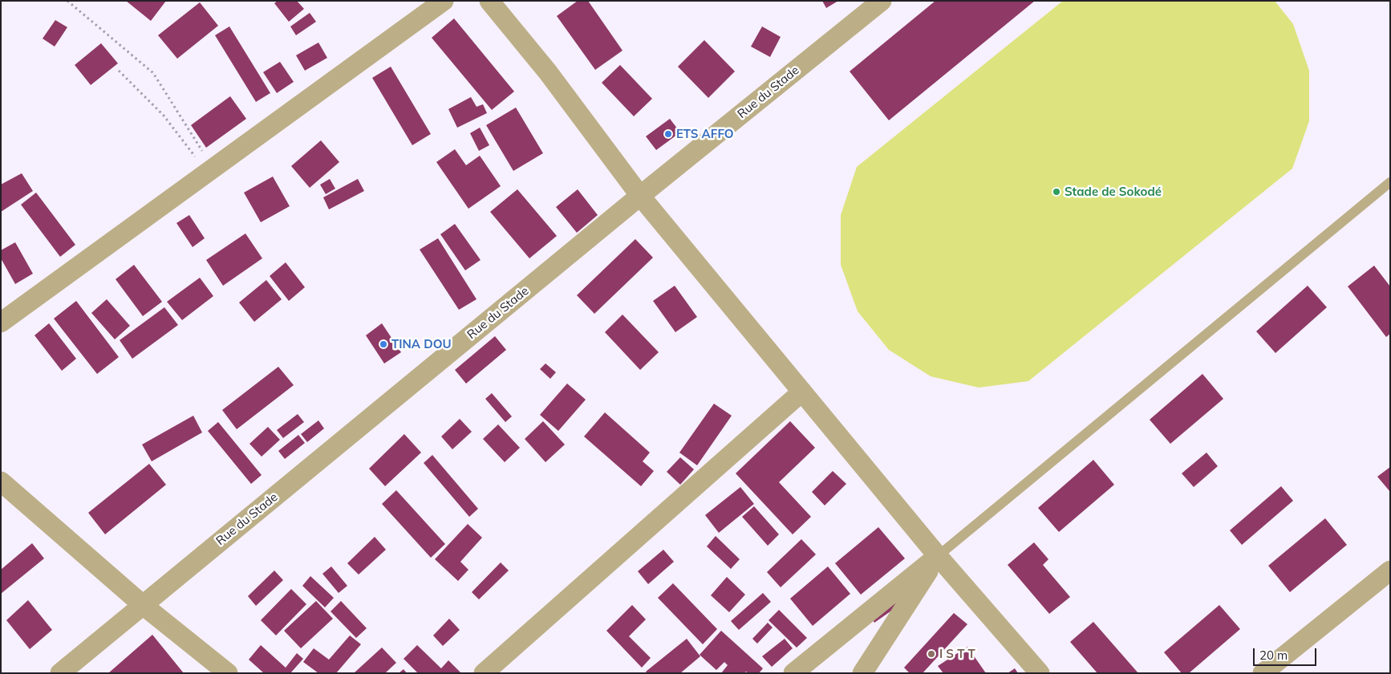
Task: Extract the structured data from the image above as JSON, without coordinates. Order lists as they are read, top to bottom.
{
  "streets": {
    "street": ["Rue du Stade"]
  },
  "places": [
    "ETS AFFO",
    "Stade de Sokodé",
    "TINA DOU",
    "I S T T"
  ],
  "scale_bar": "20 m"
}
